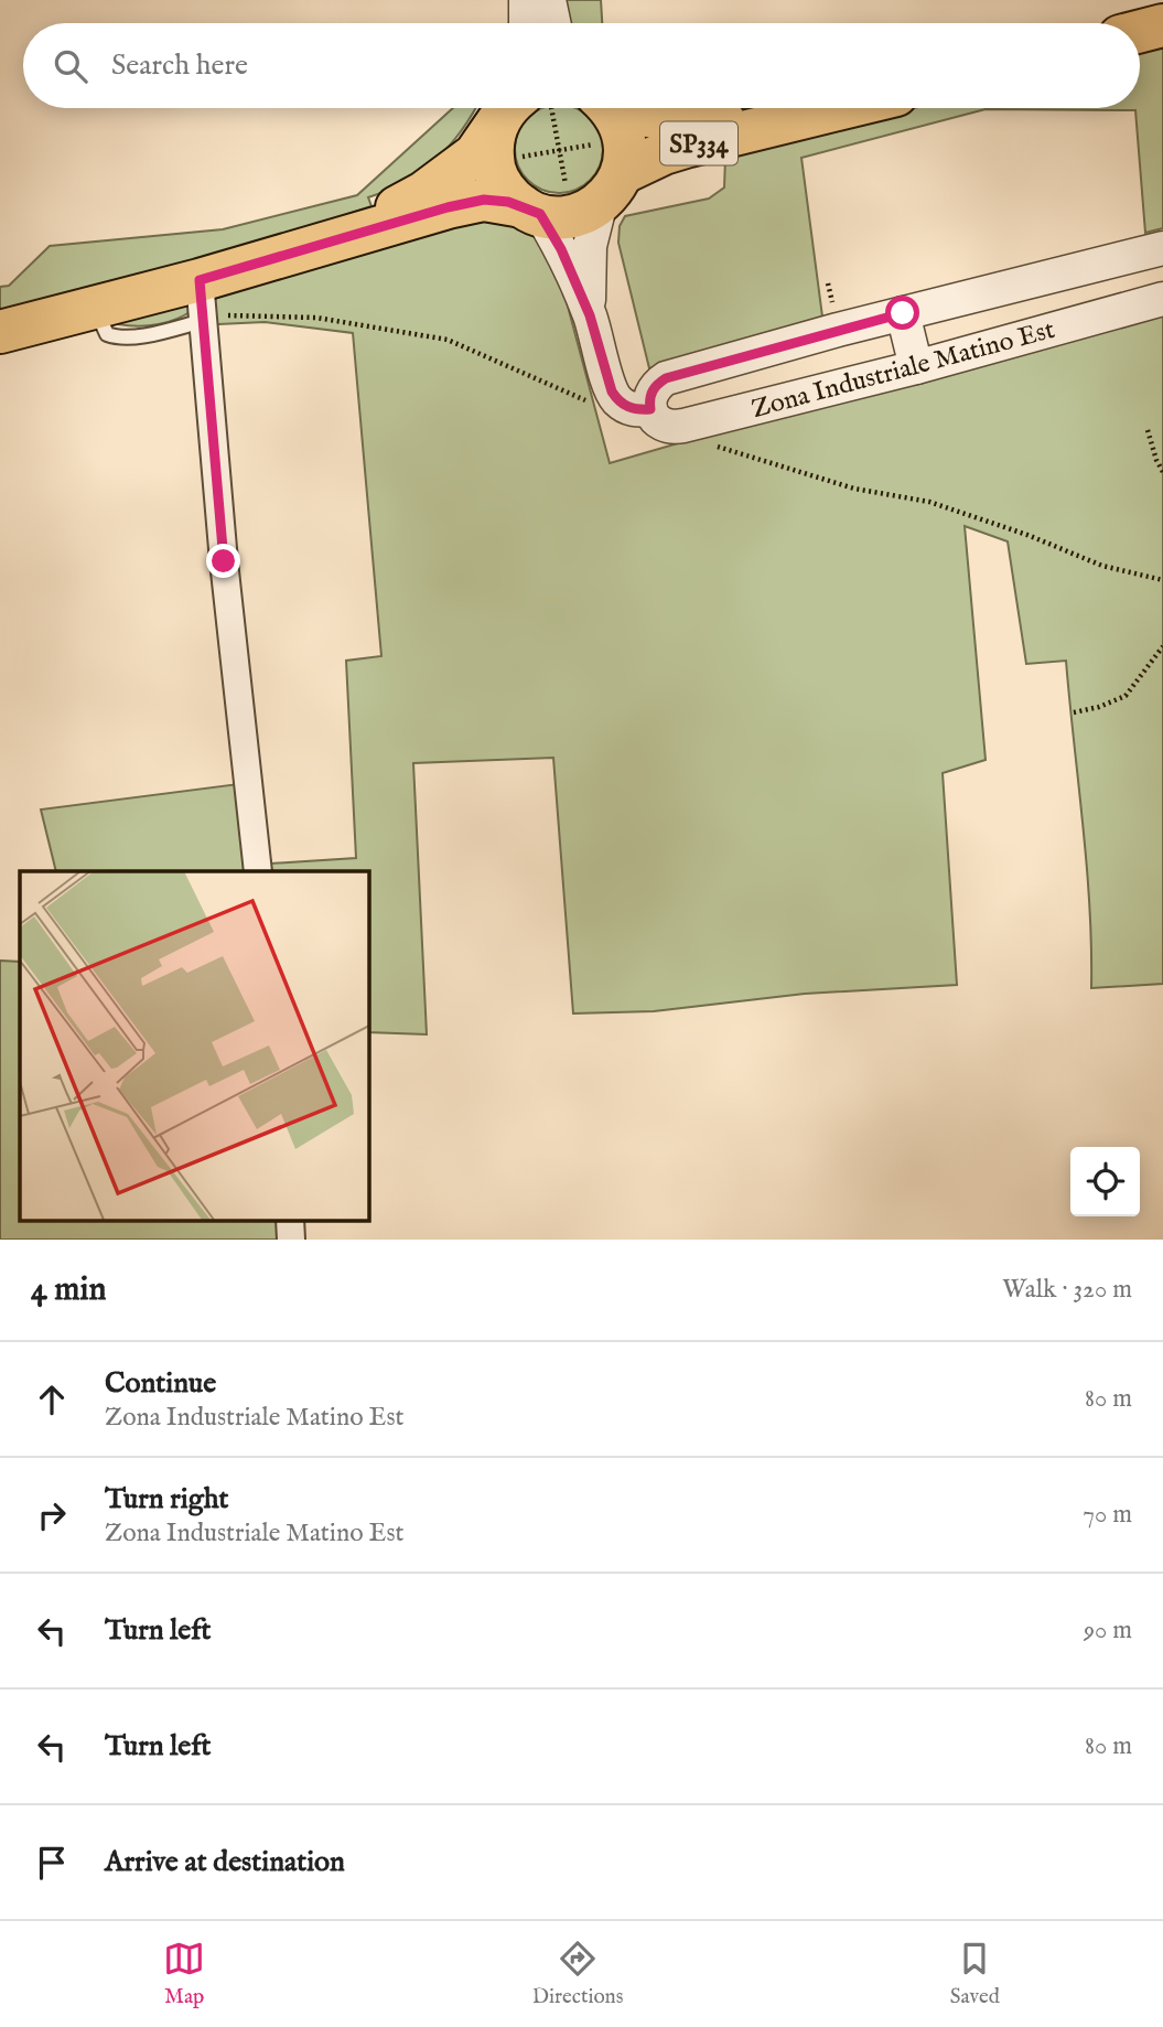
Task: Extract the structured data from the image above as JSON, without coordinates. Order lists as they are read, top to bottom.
{
  "streets": {
    "main road": ["SP334"],
    "street": ["Zona Industriale Matino Est"]
  },
  "crossings": [
    ["SP334", "Zona Industriale Matino Est"]
  ],
  "page": {
    "search": "Search here",
    "heading": ["4 min", "Walk · 320 m"],
    "list": [
      ["Continue", "Zona Industriale Matino Est", "80 m"],
      ["Turn right", "Zona Industriale Matino Est", "70 m"],
      ["Turn left", "90 m"],
      ["Turn left", "80 m"],
      "Arrive at destination"
    ],
    "nav": ["Map", "Directions", "Saved"]
  }
}
